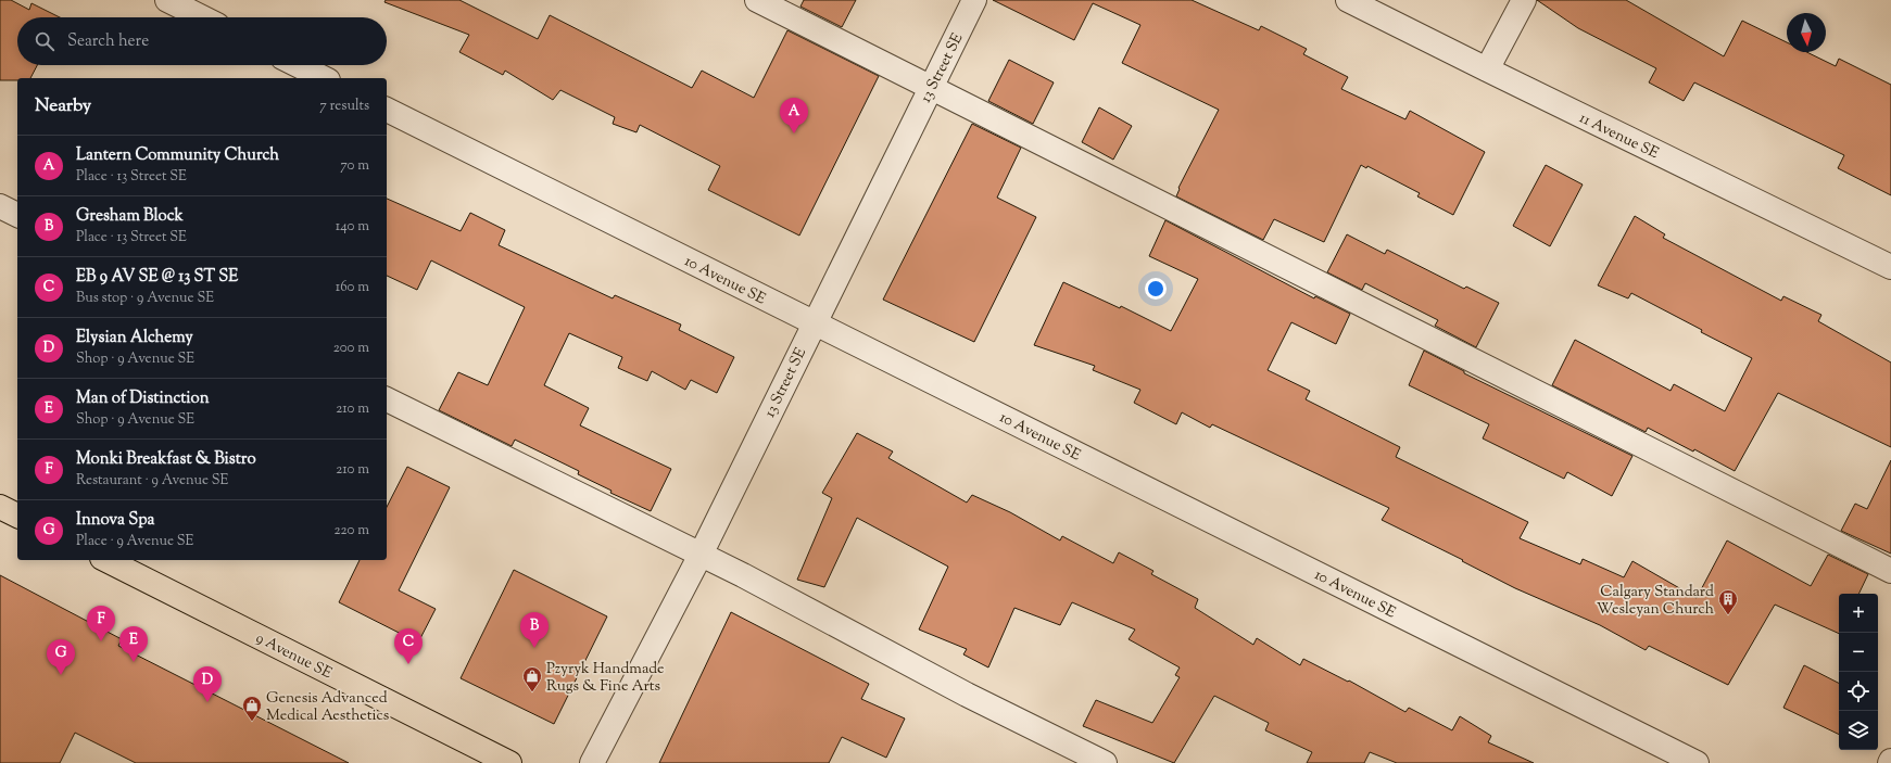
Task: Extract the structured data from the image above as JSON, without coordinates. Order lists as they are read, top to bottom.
{
  "streets": {
    "main road": ["9 Avenue SE"],
    "street": ["13 Street SE", "11 Avenue SE", "10 Avenue SE"]
  },
  "crossings": [
    ["13 Street SE", "10 Avenue SE"]
  ],
  "places": {
    "building": ["Calgary Standard Wesleyan Church"],
    "shop": ["Pzyryk Handmade Rugs & Fine Arts", "Genesis Advanced Medical Aesthetics"]
  },
  "north": "bottom",
  "page": {
    "search": "Search here",
    "heading": ["Nearby", "7 results"],
    "pins": [
      "A",
      "F",
      "B",
      "E",
      "C",
      "G",
      "D"
    ],
    "list": [
      {
        "mark": "A",
        "name": "Lantern Community Church",
        "note": "Place · 13 Street SE",
        "value": "70 m"
      },
      {
        "mark": "B",
        "name": "Gresham Block",
        "note": "Place · 13 Street SE",
        "value": "140 m"
      },
      {
        "mark": "C",
        "name": "EB 9 AV SE @ 13 ST SE",
        "note": "Bus stop · 9 Avenue SE",
        "value": "160 m"
      },
      {
        "mark": "D",
        "name": "Elysian Alchemy",
        "note": "Shop · 9 Avenue SE",
        "value": "200 m"
      },
      {
        "mark": "E",
        "name": "Man of Distinction",
        "note": "Shop · 9 Avenue SE",
        "value": "210 m"
      },
      {
        "mark": "F",
        "name": "Monki Breakfast & Bistro",
        "note": "Restaurant · 9 Avenue SE",
        "value": "210 m"
      },
      {
        "mark": "G",
        "name": "Innova Spa",
        "note": "Place · 9 Avenue SE",
        "value": "220 m"
      }
    ],
    "map_buttons": ["+", "−"]
  }
}
